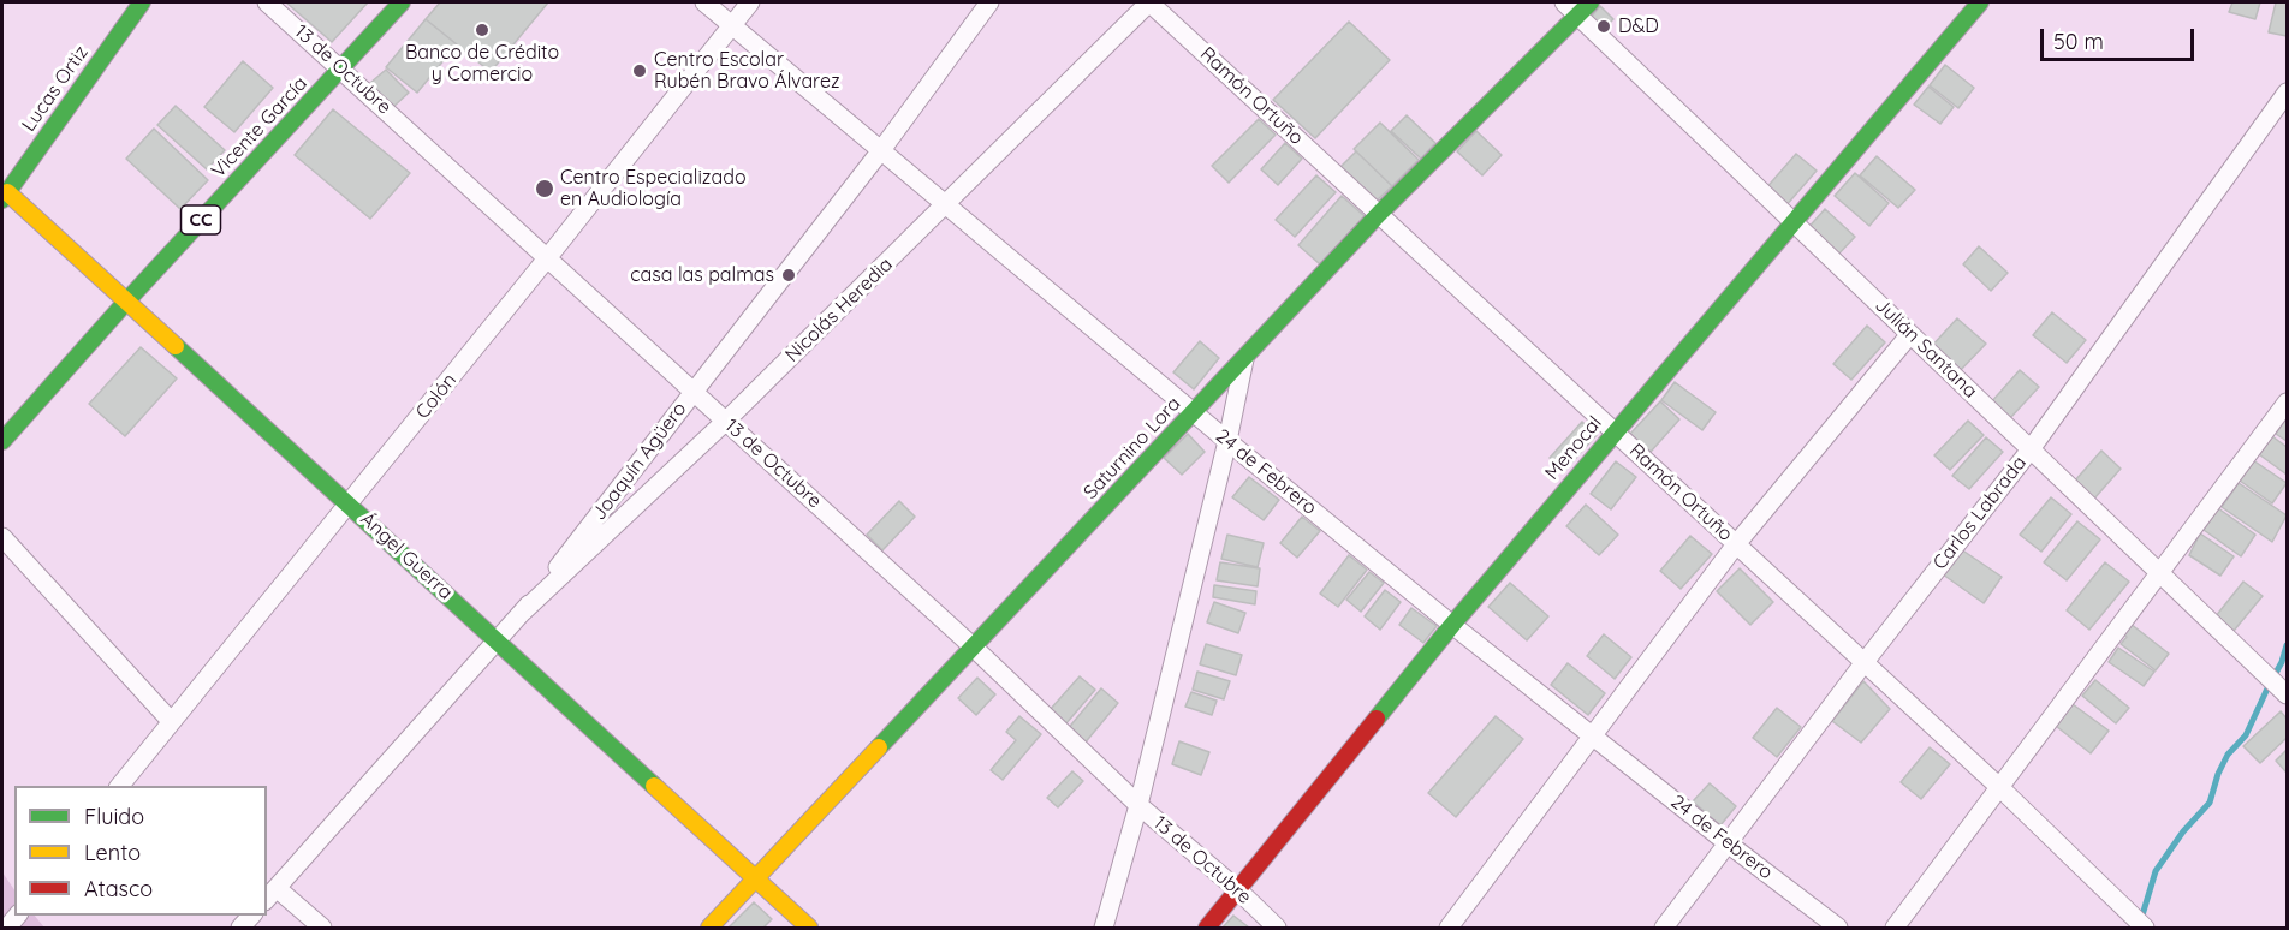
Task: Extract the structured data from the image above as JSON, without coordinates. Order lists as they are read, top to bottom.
{
  "streets": {
    "street": [
      "13 de Octubre",
      "Lucas Ortiz",
      "Ramón Ortuño",
      "Vicente García",
      "CC",
      "Nicolás Heredia",
      "Julián Santana",
      "Colón",
      "Saturnino Lora",
      "Menocal",
      "Joaquín Agüero",
      "24 de Febrero",
      "Carlos Labrada",
      "Ángel Guerra"
    ]
  },
  "crossings": [
    ["13 de Octubre", "Vicente García"],
    ["13 de Octubre", "Nicolás Heredia"],
    ["13 de Octubre", "Colón"],
    ["13 de Octubre", "Saturnino Lora"],
    ["13 de Octubre", "Menocal"],
    ["13 de Octubre", "Joaquín Agüero"],
    ["Lucas Ortiz", "Ángel Guerra"],
    ["Ramón Ortuño", "Nicolás Heredia"],
    ["Ramón Ortuño", "Saturnino Lora"],
    ["Ramón Ortuño", "Menocal"],
    ["Ramón Ortuño", "Carlos Labrada"],
    ["Vicente García", "Ángel Guerra"],
    ["Nicolás Heredia", "Joaquín Agüero"],
    ["Nicolás Heredia", "24 de Febrero"],
    ["Julián Santana", "Saturnino Lora"],
    ["Julián Santana", "Menocal"],
    ["Julián Santana", "Carlos Labrada"],
    ["Colón", "24 de Febrero"],
    ["Colón", "Ángel Guerra"],
    ["Saturnino Lora", "24 de Febrero"],
    ["Saturnino Lora", "Ángel Guerra"],
    ["Menocal", "24 de Febrero"],
    ["Joaquín Agüero", "24 de Febrero"],
    ["Joaquín Agüero", "Ángel Guerra"],
    ["24 de Febrero", "Carlos Labrada"]
  ],
  "places": [
    "D&D",
    "Banco de Crédito y Comercio",
    "Centro Escolar Rubén Bravo Álvarez",
    "Centro Especializado en Audiología",
    "casa las palmas"
  ],
  "legend": ["Fluido", "Lento", "Atasco"],
  "scale_bar": "50 m"
}
